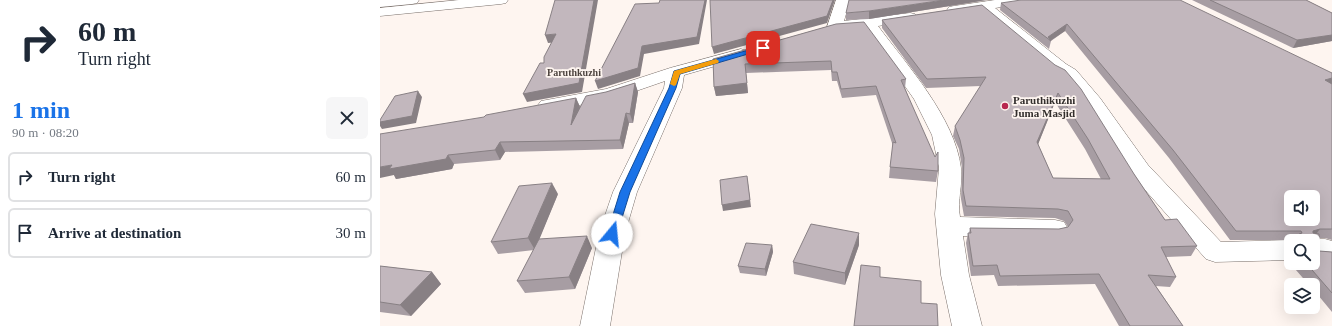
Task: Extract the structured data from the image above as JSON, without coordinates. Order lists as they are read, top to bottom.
{
  "districts": ["Paruthkuzhi"],
  "places": ["Paruthikuzhi Juma Masjid"],
  "page": {
    "turn": ["60 m", "Turn right"],
    "heading": ["1 min", "90 m · 08:20"],
    "list": [
      {
        "name": "Turn right",
        "value": "60 m"
      },
      {
        "name": "Arrive at destination",
        "value": "30 m"
      }
    ]
  }
}
